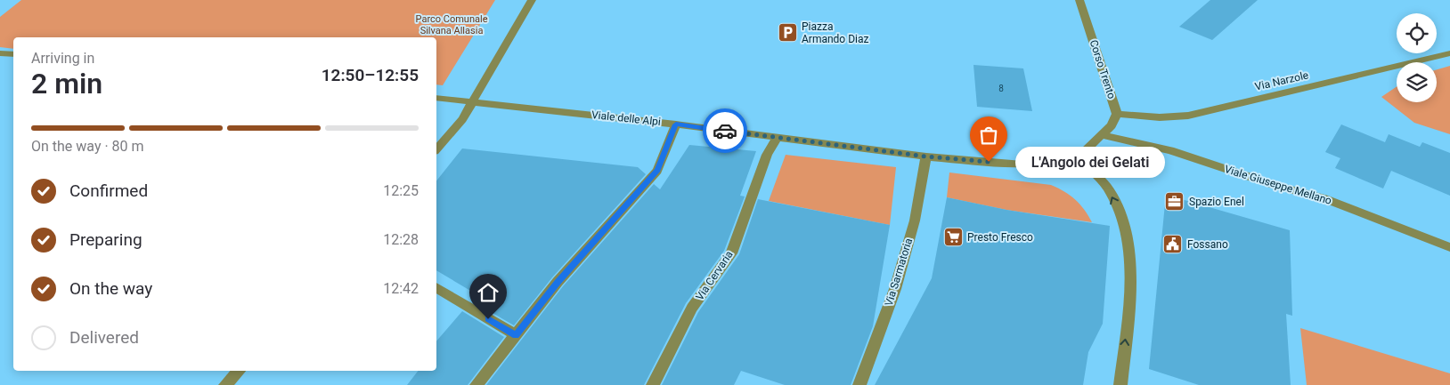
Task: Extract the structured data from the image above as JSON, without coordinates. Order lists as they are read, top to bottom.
{
  "streets": {
    "street": [
      "Corso Trento",
      "Via Narzole",
      "Viale delle Alpi",
      "Viale Giuseppe Mellano",
      "Via Sarmatoria",
      "Via Cervaria"
    ]
  },
  "crossings": [
    ["Corso Trento", "Via Narzole"],
    ["Corso Trento", "Viale delle Alpi"],
    ["Corso Trento", "Viale Giuseppe Mellano"],
    ["Viale delle Alpi", "Viale Giuseppe Mellano"],
    ["Viale delle Alpi", "Via Sarmatoria"],
    ["Viale delle Alpi", "Via Cervaria"]
  ],
  "parks": ["Parco Comunale Silvana Allasia"],
  "places": {
    "parking": ["Piazza Armando Diaz"],
    "other": ["L'Angolo dei Gelati"],
    "office": ["Spazio Enel"],
    "supermarket": ["Presto Fresco"],
    "public building": ["Fossano"]
  },
  "house_numbers": ["8"],
  "page": {
    "heading": ["2 min", "Arriving in", "12:50–12:55"],
    "bar": "On the way · 80 m",
    "bubble": "L'Angolo dei Gelati",
    "list": [
      ["Confirmed", "12:25"],
      ["Preparing", "12:28"],
      ["On the way", "12:42"],
      "Delivered"
    ]
  }
}
